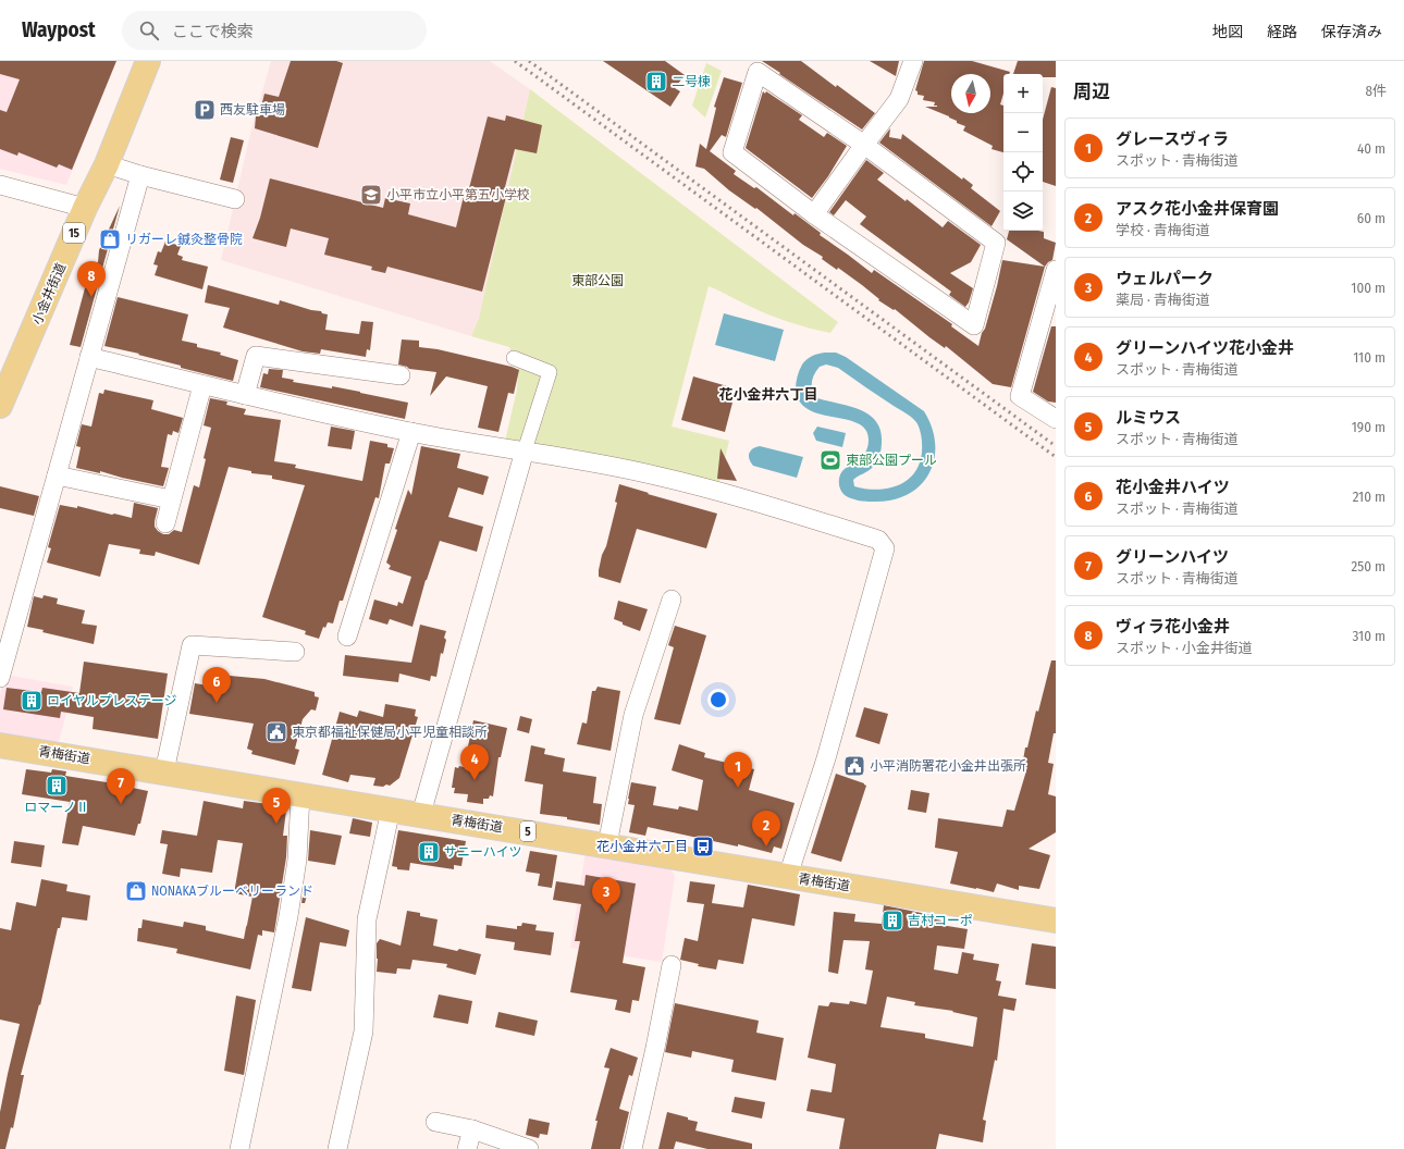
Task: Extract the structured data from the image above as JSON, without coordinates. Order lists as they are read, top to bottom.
{
  "streets": {
    "main road": [
      "15",
      "小金井街道",
      "青梅街道",
      "5"
    ]
  },
  "districts": ["花小金井六丁目"],
  "parks": ["東部公園"],
  "places": {
    "building": [
      "二号棟",
      "ロイヤルプレステージ",
      "ロマーノⅡ",
      "サニーハイツ",
      "吉村コーポ"
    ],
    "parking": ["西友駐車場"],
    "school or university": ["小平市立小平第五小学校"],
    "shop": ["リガーレ鍼灸整骨院", "NONAKAブルーベリーランド"],
    "sports": ["東部公園プール"],
    "public building": ["東京都福祉保健局小平児童相談所", "小平消防署花小金井出張所"],
    "bus stop": ["花小金井六丁目"]
  },
  "north": "bottom",
  "page": {
    "header": "Waypost",
    "search": "ここで検索",
    "nav": ["地図", "経路", "保存済み"],
    "heading": ["周辺", "8件"],
    "map_buttons": ["+", "−"],
    "list": [
      {
        "mark": "1",
        "name": "グレースヴィラ",
        "note": "スポット · 青梅街道",
        "value": "40 m"
      },
      {
        "mark": "2",
        "name": "アスク花小金井保育園",
        "note": "学校 · 青梅街道",
        "value": "60 m"
      },
      {
        "mark": "3",
        "name": "ウェルパーク",
        "note": "薬局 · 青梅街道",
        "value": "100 m"
      },
      {
        "mark": "4",
        "name": "グリーンハイツ花小金井",
        "note": "スポット · 青梅街道",
        "value": "110 m"
      },
      {
        "mark": "5",
        "name": "ルミウス",
        "note": "スポット · 青梅街道",
        "value": "190 m"
      },
      {
        "mark": "6",
        "name": "花小金井ハイツ",
        "note": "スポット · 青梅街道",
        "value": "210 m"
      },
      {
        "mark": "7",
        "name": "グリーンハイツ",
        "note": "スポット · 青梅街道",
        "value": "250 m"
      },
      {
        "mark": "8",
        "name": "ヴィラ花小金井",
        "note": "スポット · 小金井街道",
        "value": "310 m"
      }
    ],
    "pins": [
      "8",
      "6",
      "4",
      "1",
      "7",
      "5",
      "2",
      "3"
    ]
  }
}
